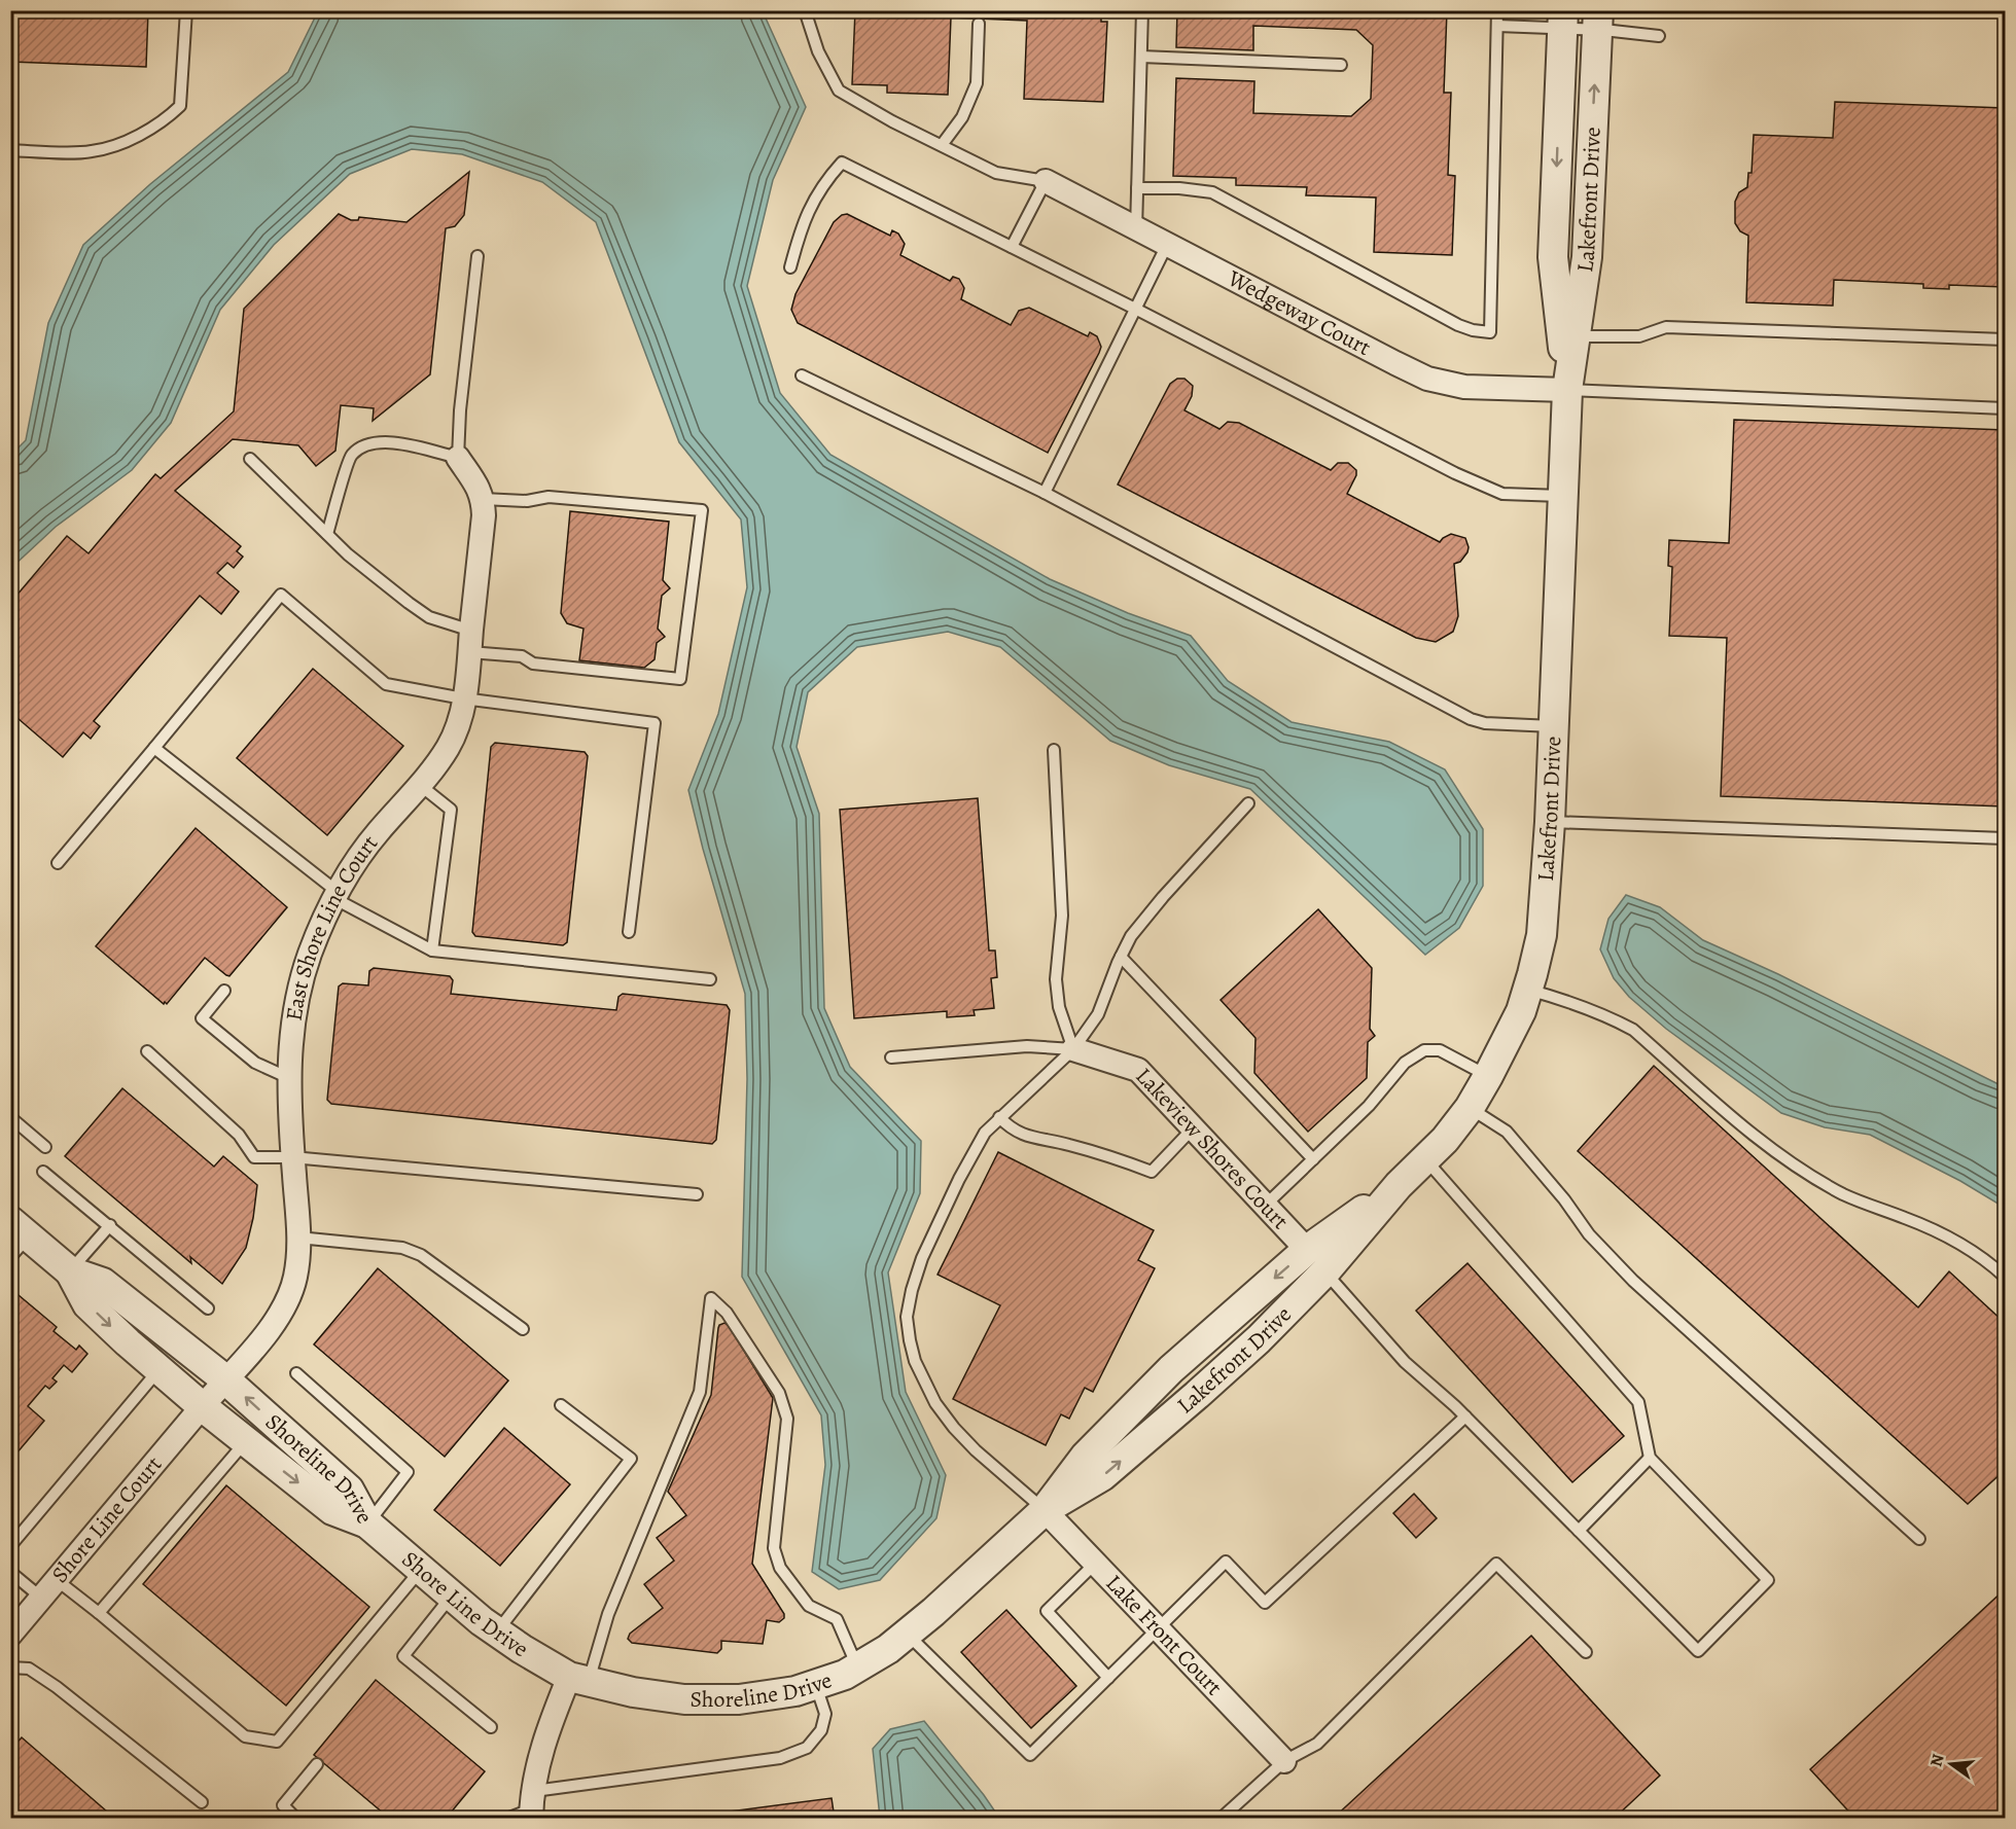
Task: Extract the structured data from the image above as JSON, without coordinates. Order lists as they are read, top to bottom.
{
  "streets": {
    "street": [
      "Lakefront Drive",
      "Wedgeway Court",
      "East Shore Line Court",
      "Lakeview Shores Court",
      "Shoreline Drive",
      "Shore Line Court",
      "Shore Line Drive",
      "Lake Front Court"
    ]
  },
  "crossings": [
    ["Lakefront Drive", "Wedgeway Court"],
    ["Lakefront Drive", "Lakeview Shores Court"],
    ["Lakefront Drive", "Shoreline Drive"],
    ["Lakefront Drive", "Lake Front Court"],
    ["East Shore Line Court", "Shoreline Drive"],
    ["East Shore Line Court", "Shore Line Court"],
    ["Shoreline Drive", "Shore Line Court"],
    ["Shoreline Drive", "Shore Line Drive"]
  ],
  "north": "left"
}
